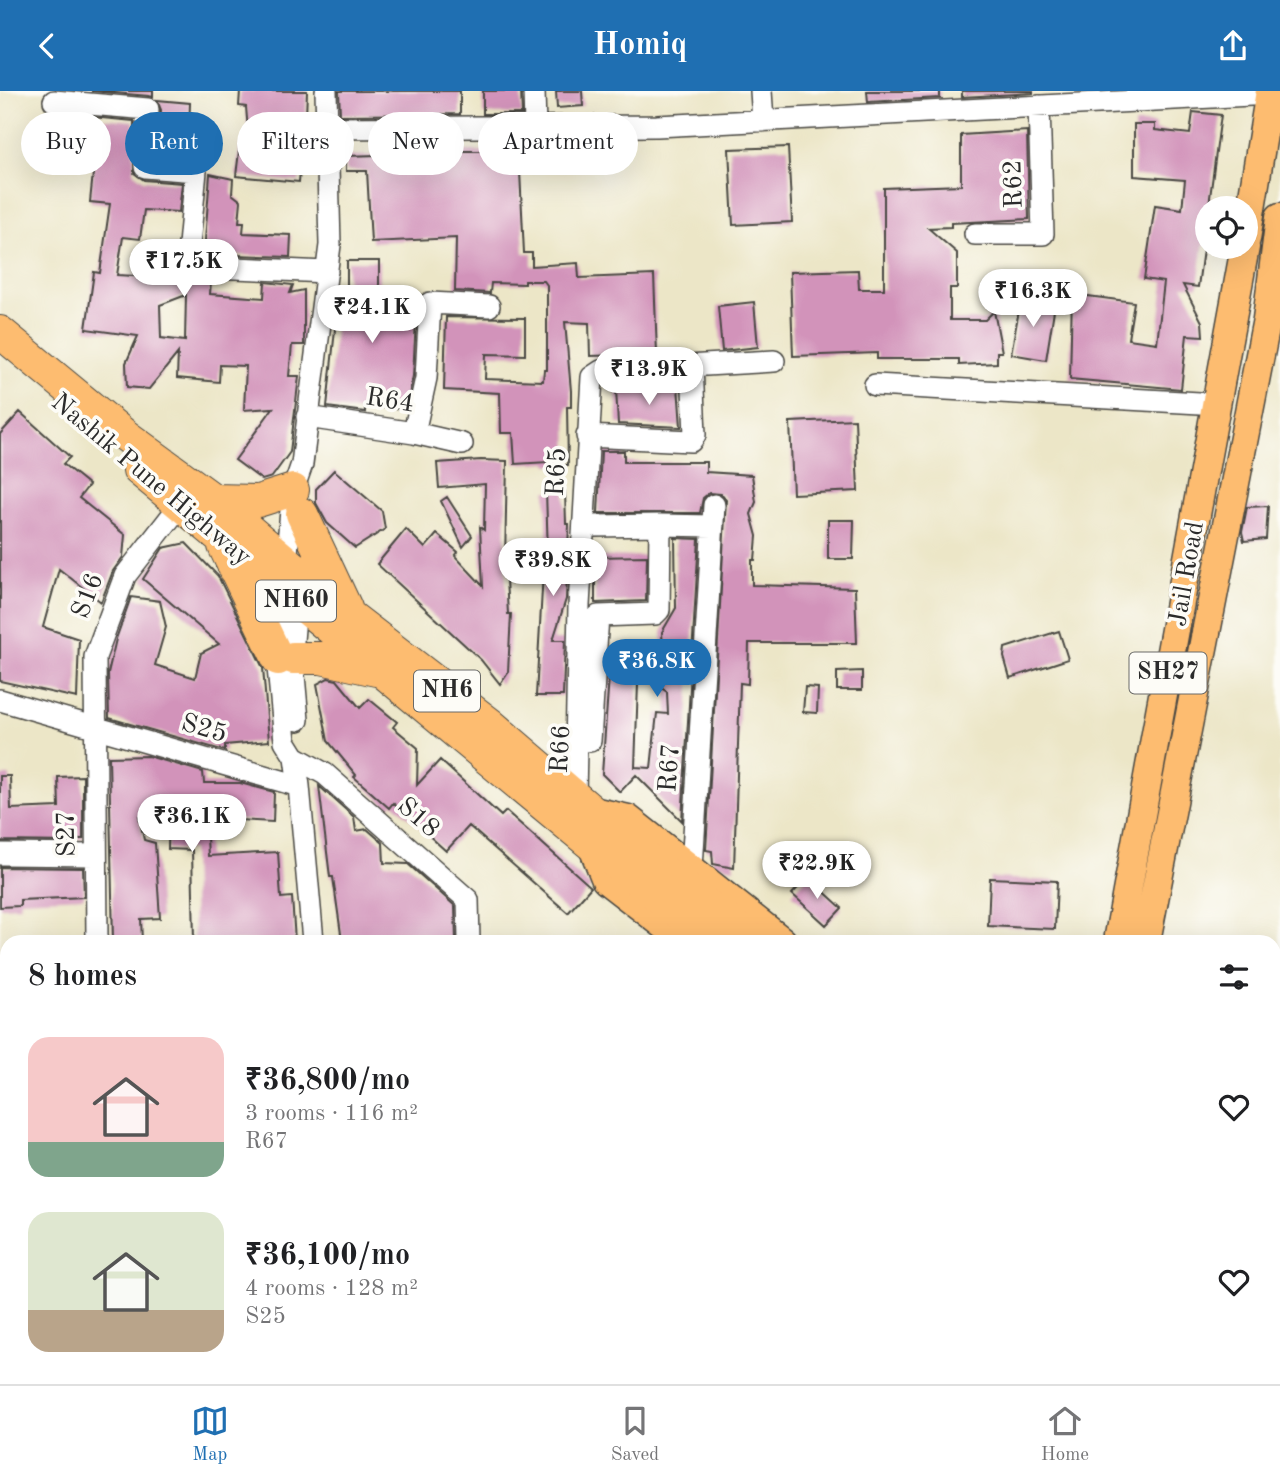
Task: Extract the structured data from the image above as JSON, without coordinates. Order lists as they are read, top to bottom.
{
  "streets": {
    "highway": ["Nashik Pune Highway", "NH60", "NH6"],
    "main road": ["Jail Road", "SH27"],
    "street": [
      "R62",
      "R64",
      "R65",
      "S16",
      "S25",
      "R67",
      "S18",
      "S27"
    ]
  },
  "crossings": [
    ["R65", "Nashik Pune Highway"],
    ["R65", "NH6"],
    ["Nashik Pune Highway", "S16"],
    ["Nashik Pune Highway", "NH6"],
    ["S16", "S25"],
    ["S16", "S27"],
    ["S25", "S27"]
  ],
  "page": {
    "header": "Homiq",
    "chip": [
      "Buy",
      "Rent",
      "Filters",
      "New",
      "Apartment"
    ],
    "price": [
      "₹17.5K",
      "₹16.3K",
      "₹24.1K",
      "₹13.9K",
      "₹39.8K",
      "₹36.8K",
      "₹36.1K",
      "₹22.9K"
    ],
    "heading": "8 homes",
    "list": [
      {
        "name": "₹36,800/mo",
        "note": "3 rooms · 116 m² · R67"
      },
      {
        "name": "₹36,100/mo",
        "note": "4 rooms · 128 m² · S25"
      }
    ],
    "tabs": ["Map", "Saved", "Home"]
  }
}
